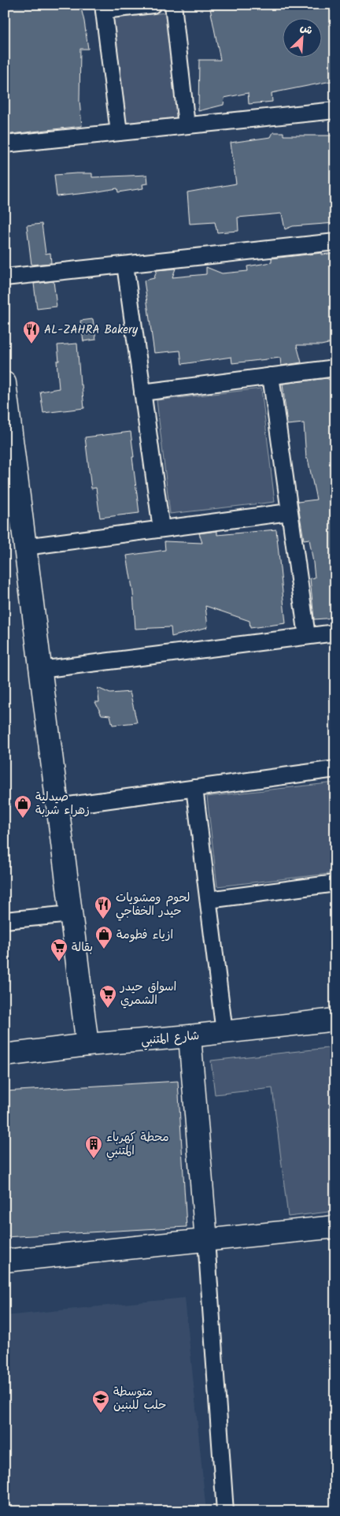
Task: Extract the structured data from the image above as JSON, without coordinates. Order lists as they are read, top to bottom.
{
  "streets": {
    "street": ["شارع المتنبي"]
  },
  "places": {
    "restaurant": ["AL-ZAHRA Bakery", "لحوم ومشويات حيدر الخفاجي"],
    "shop": ["صيدلية زهراء شربة", "ازياء فطومة"],
    "supermarket": ["بقالة", "اسواق حيدر الشمري"],
    "building": ["محطة كهرباء المتنبي"],
    "school or university": ["متوسطة حلب للبنين"]
  },
  "north": "top right"
}
